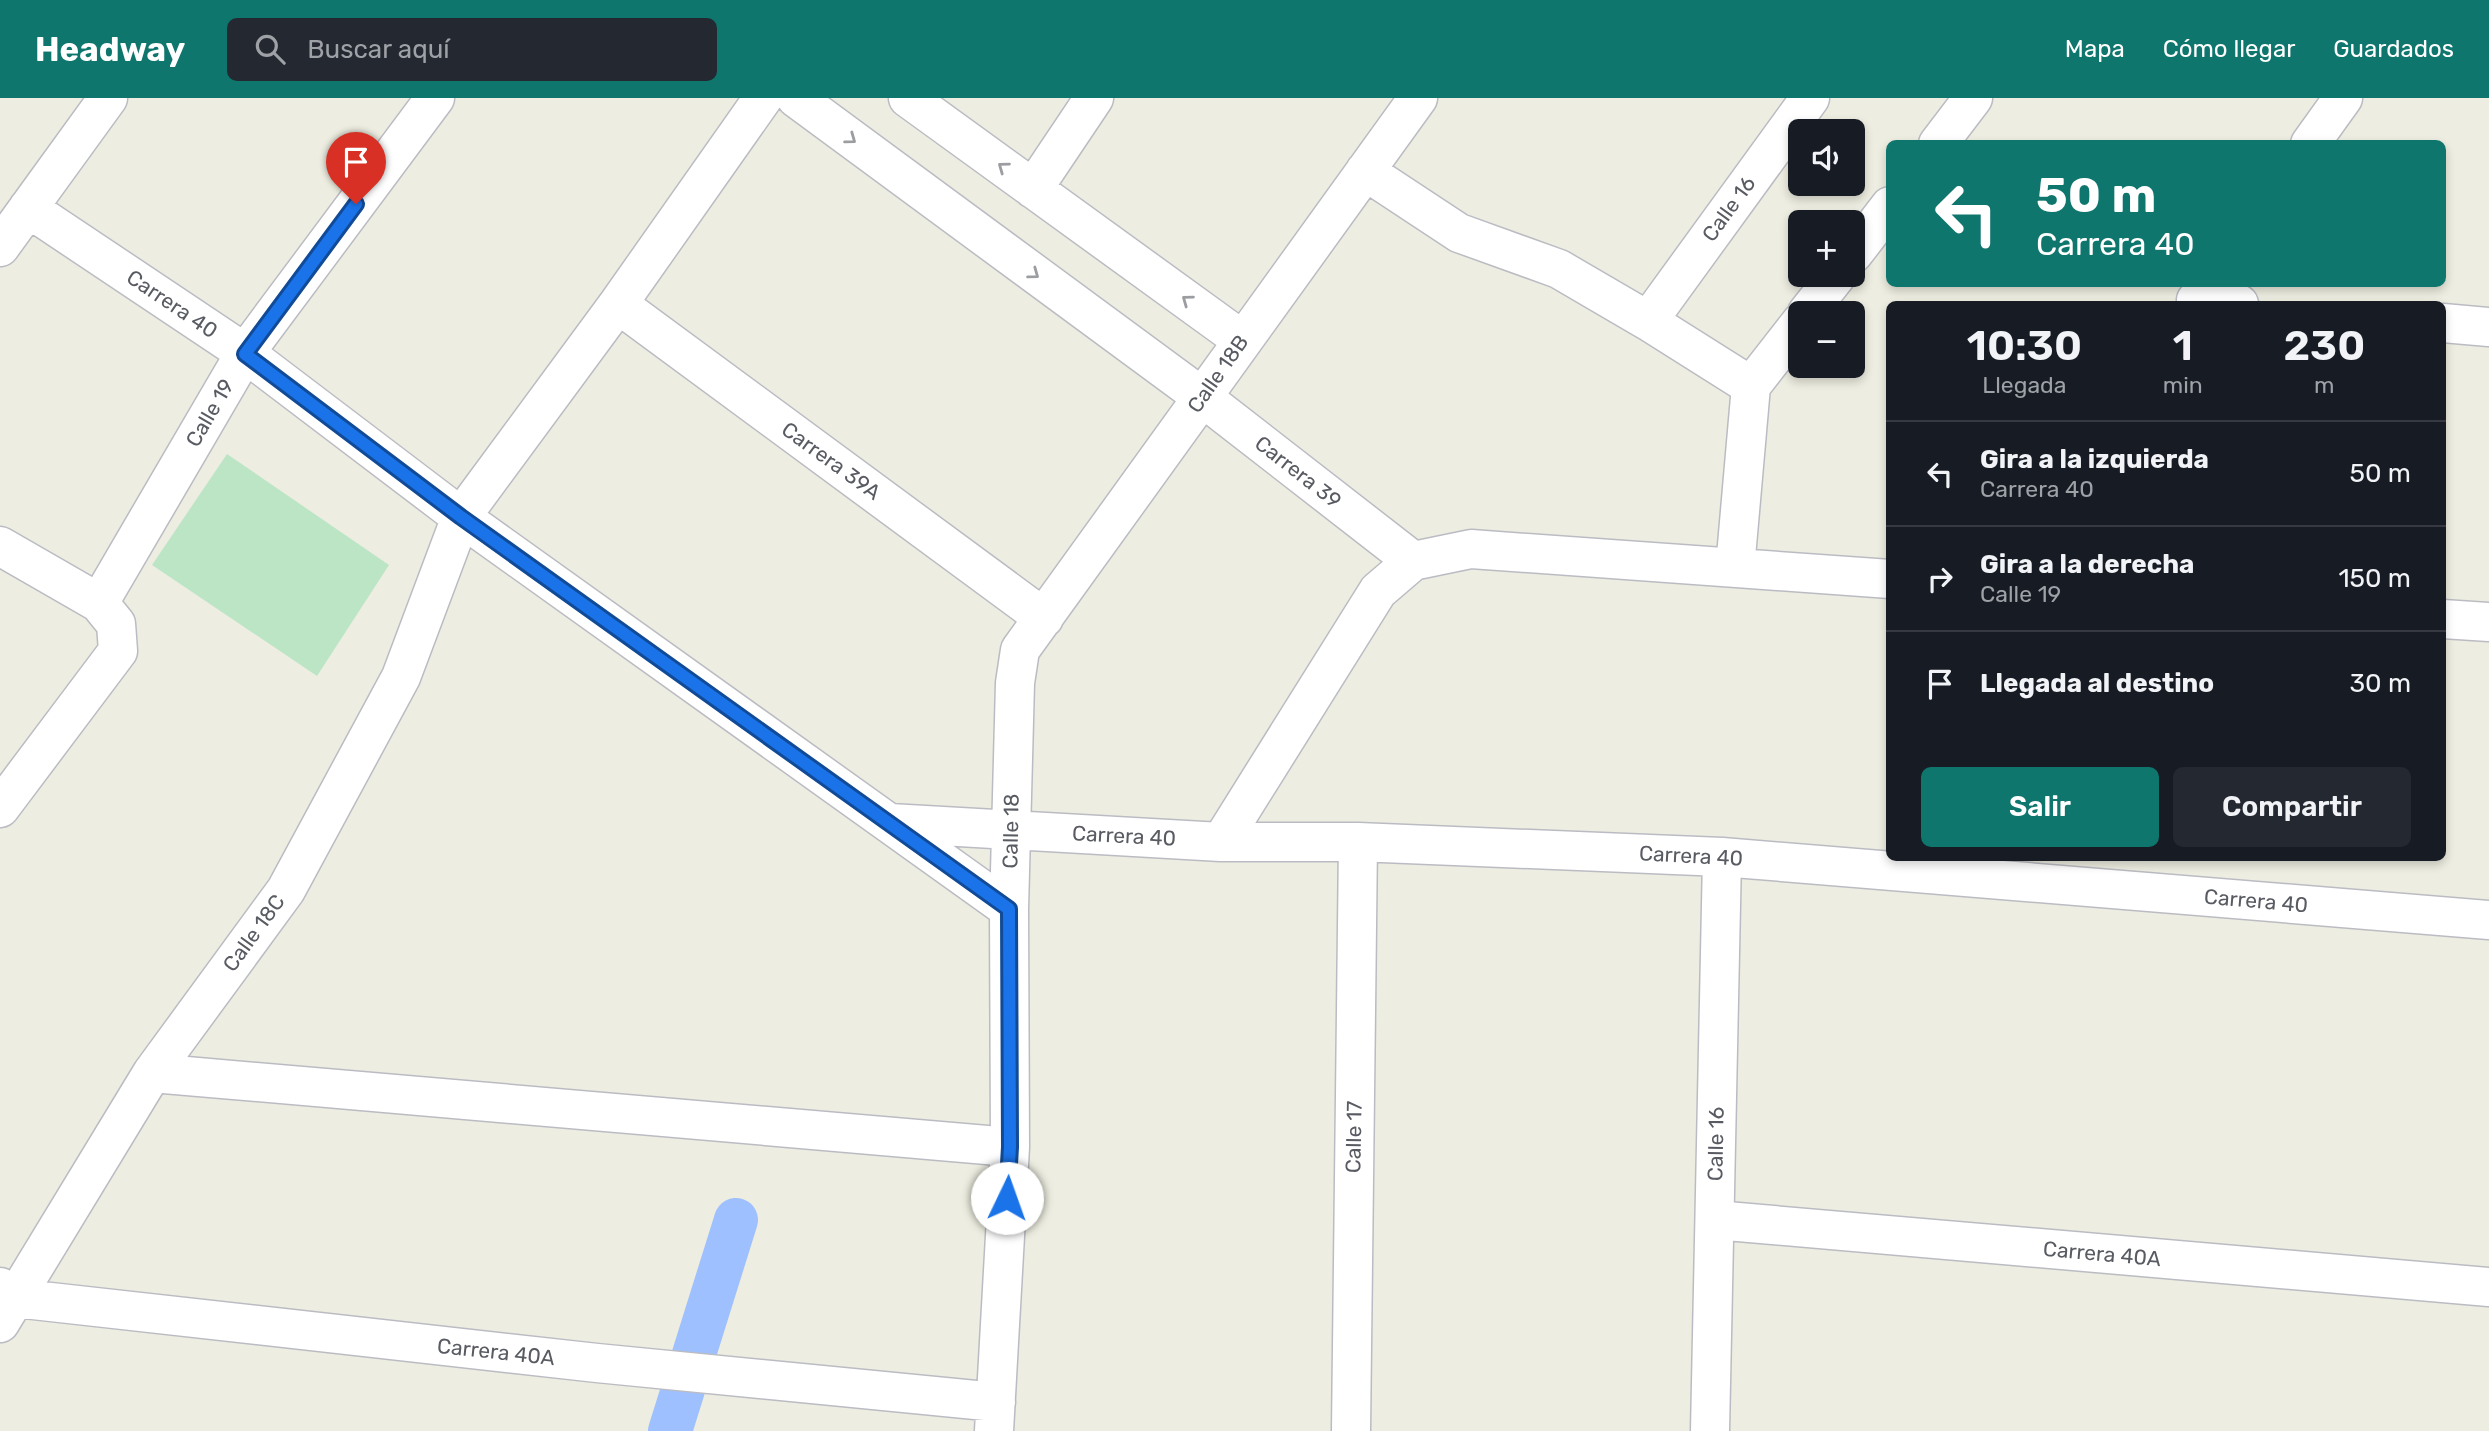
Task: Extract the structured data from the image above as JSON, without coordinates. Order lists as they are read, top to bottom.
{
  "streets": {
    "street": [
      "Calle 16",
      "Carrera 40",
      "Calle 18B",
      "Calle 19",
      "Carrera 39A",
      "Carrera 39",
      "Calle 18",
      "Calle 18C",
      "Calle 17",
      "Carrera 40A"
    ]
  },
  "crossings": [
    ["Calle 16", "Carrera 40"],
    ["Calle 16", "Carrera 40A"],
    ["Carrera 40", "Calle 19"],
    ["Carrera 40", "Calle 18"],
    ["Carrera 40", "Calle 18C"],
    ["Carrera 40", "Calle 17"],
    ["Calle 18B", "Carrera 39A"],
    ["Calle 18B", "Carrera 39"],
    ["Calle 18B", "Calle 18"],
    ["Carrera 39A", "Calle 18C"],
    ["Calle 18", "Carrera 40A"],
    ["Calle 18C", "Carrera 40A"]
  ],
  "page": {
    "header": "Headway",
    "search": "Buscar aquí",
    "nav": ["Mapa", "Cómo llegar", "Guardados"],
    "map_buttons": ["+", "−"],
    "turn": ["50 m", "Carrera 40"],
    "eta": [
      "10:30",
      "Llegada",
      "1",
      "min",
      "230",
      "m"
    ],
    "list": [
      {
        "name": "Gira a la izquierda",
        "note": "Carrera 40",
        "value": "50 m"
      },
      {
        "name": "Gira a la derecha",
        "note": "Calle 19",
        "value": "150 m"
      },
      {
        "name": "Llegada al destino",
        "value": "30 m"
      }
    ],
    "buttons": ["Salir", "Compartir"]
  }
}
